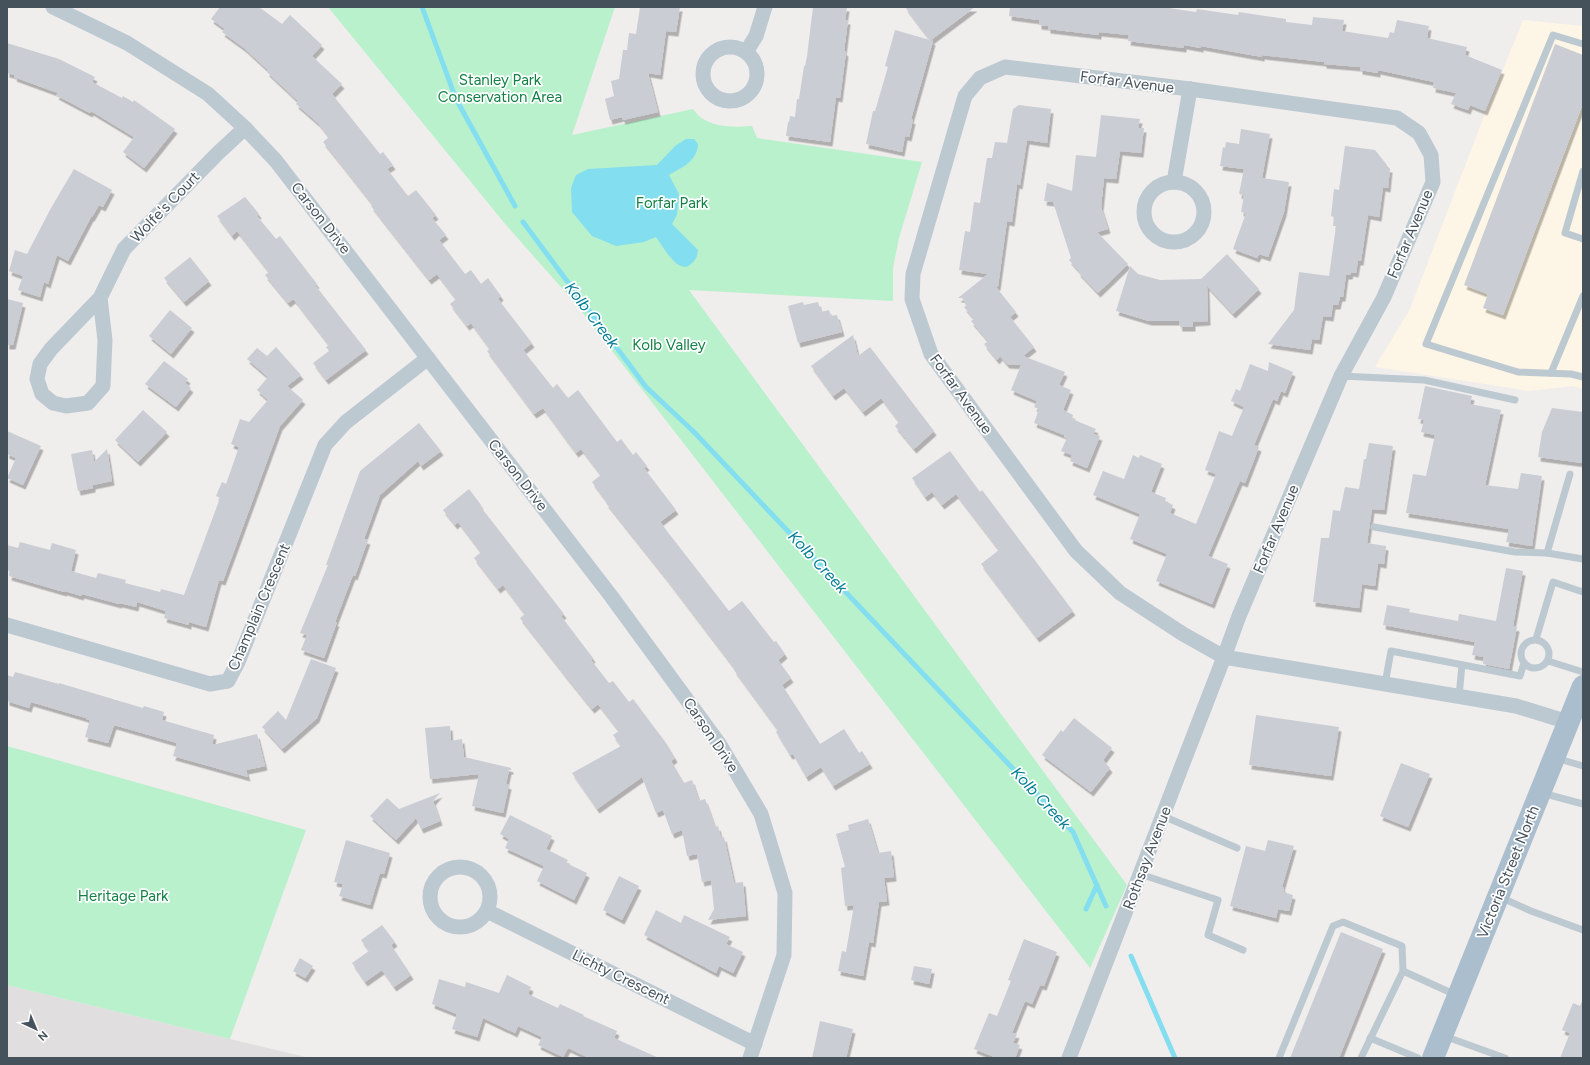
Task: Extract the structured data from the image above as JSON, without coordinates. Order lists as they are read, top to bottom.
{
  "streets": {
    "main road": ["Victoria Street North"],
    "street": [
      "Forfar Avenue",
      "Wolfe's Court",
      "Carson Drive",
      "Champlain Crescent",
      "Rothsay Avenue",
      "Lichty Crescent"
    ]
  },
  "crossings": [
    ["Forfar Avenue", "Rothsay Avenue"],
    ["Forfar Avenue", "Victoria Street North"],
    ["Wolfe's Court", "Carson Drive"],
    ["Carson Drive", "Champlain Crescent"],
    ["Carson Drive", "Lichty Crescent"]
  ],
  "water": ["Kolb Creek"],
  "parks": [
    "Stanley Park Conservation Area",
    "Forfar Park",
    "Kolb Valley",
    "Heritage Park"
  ],
  "north": "bottom right"
}
